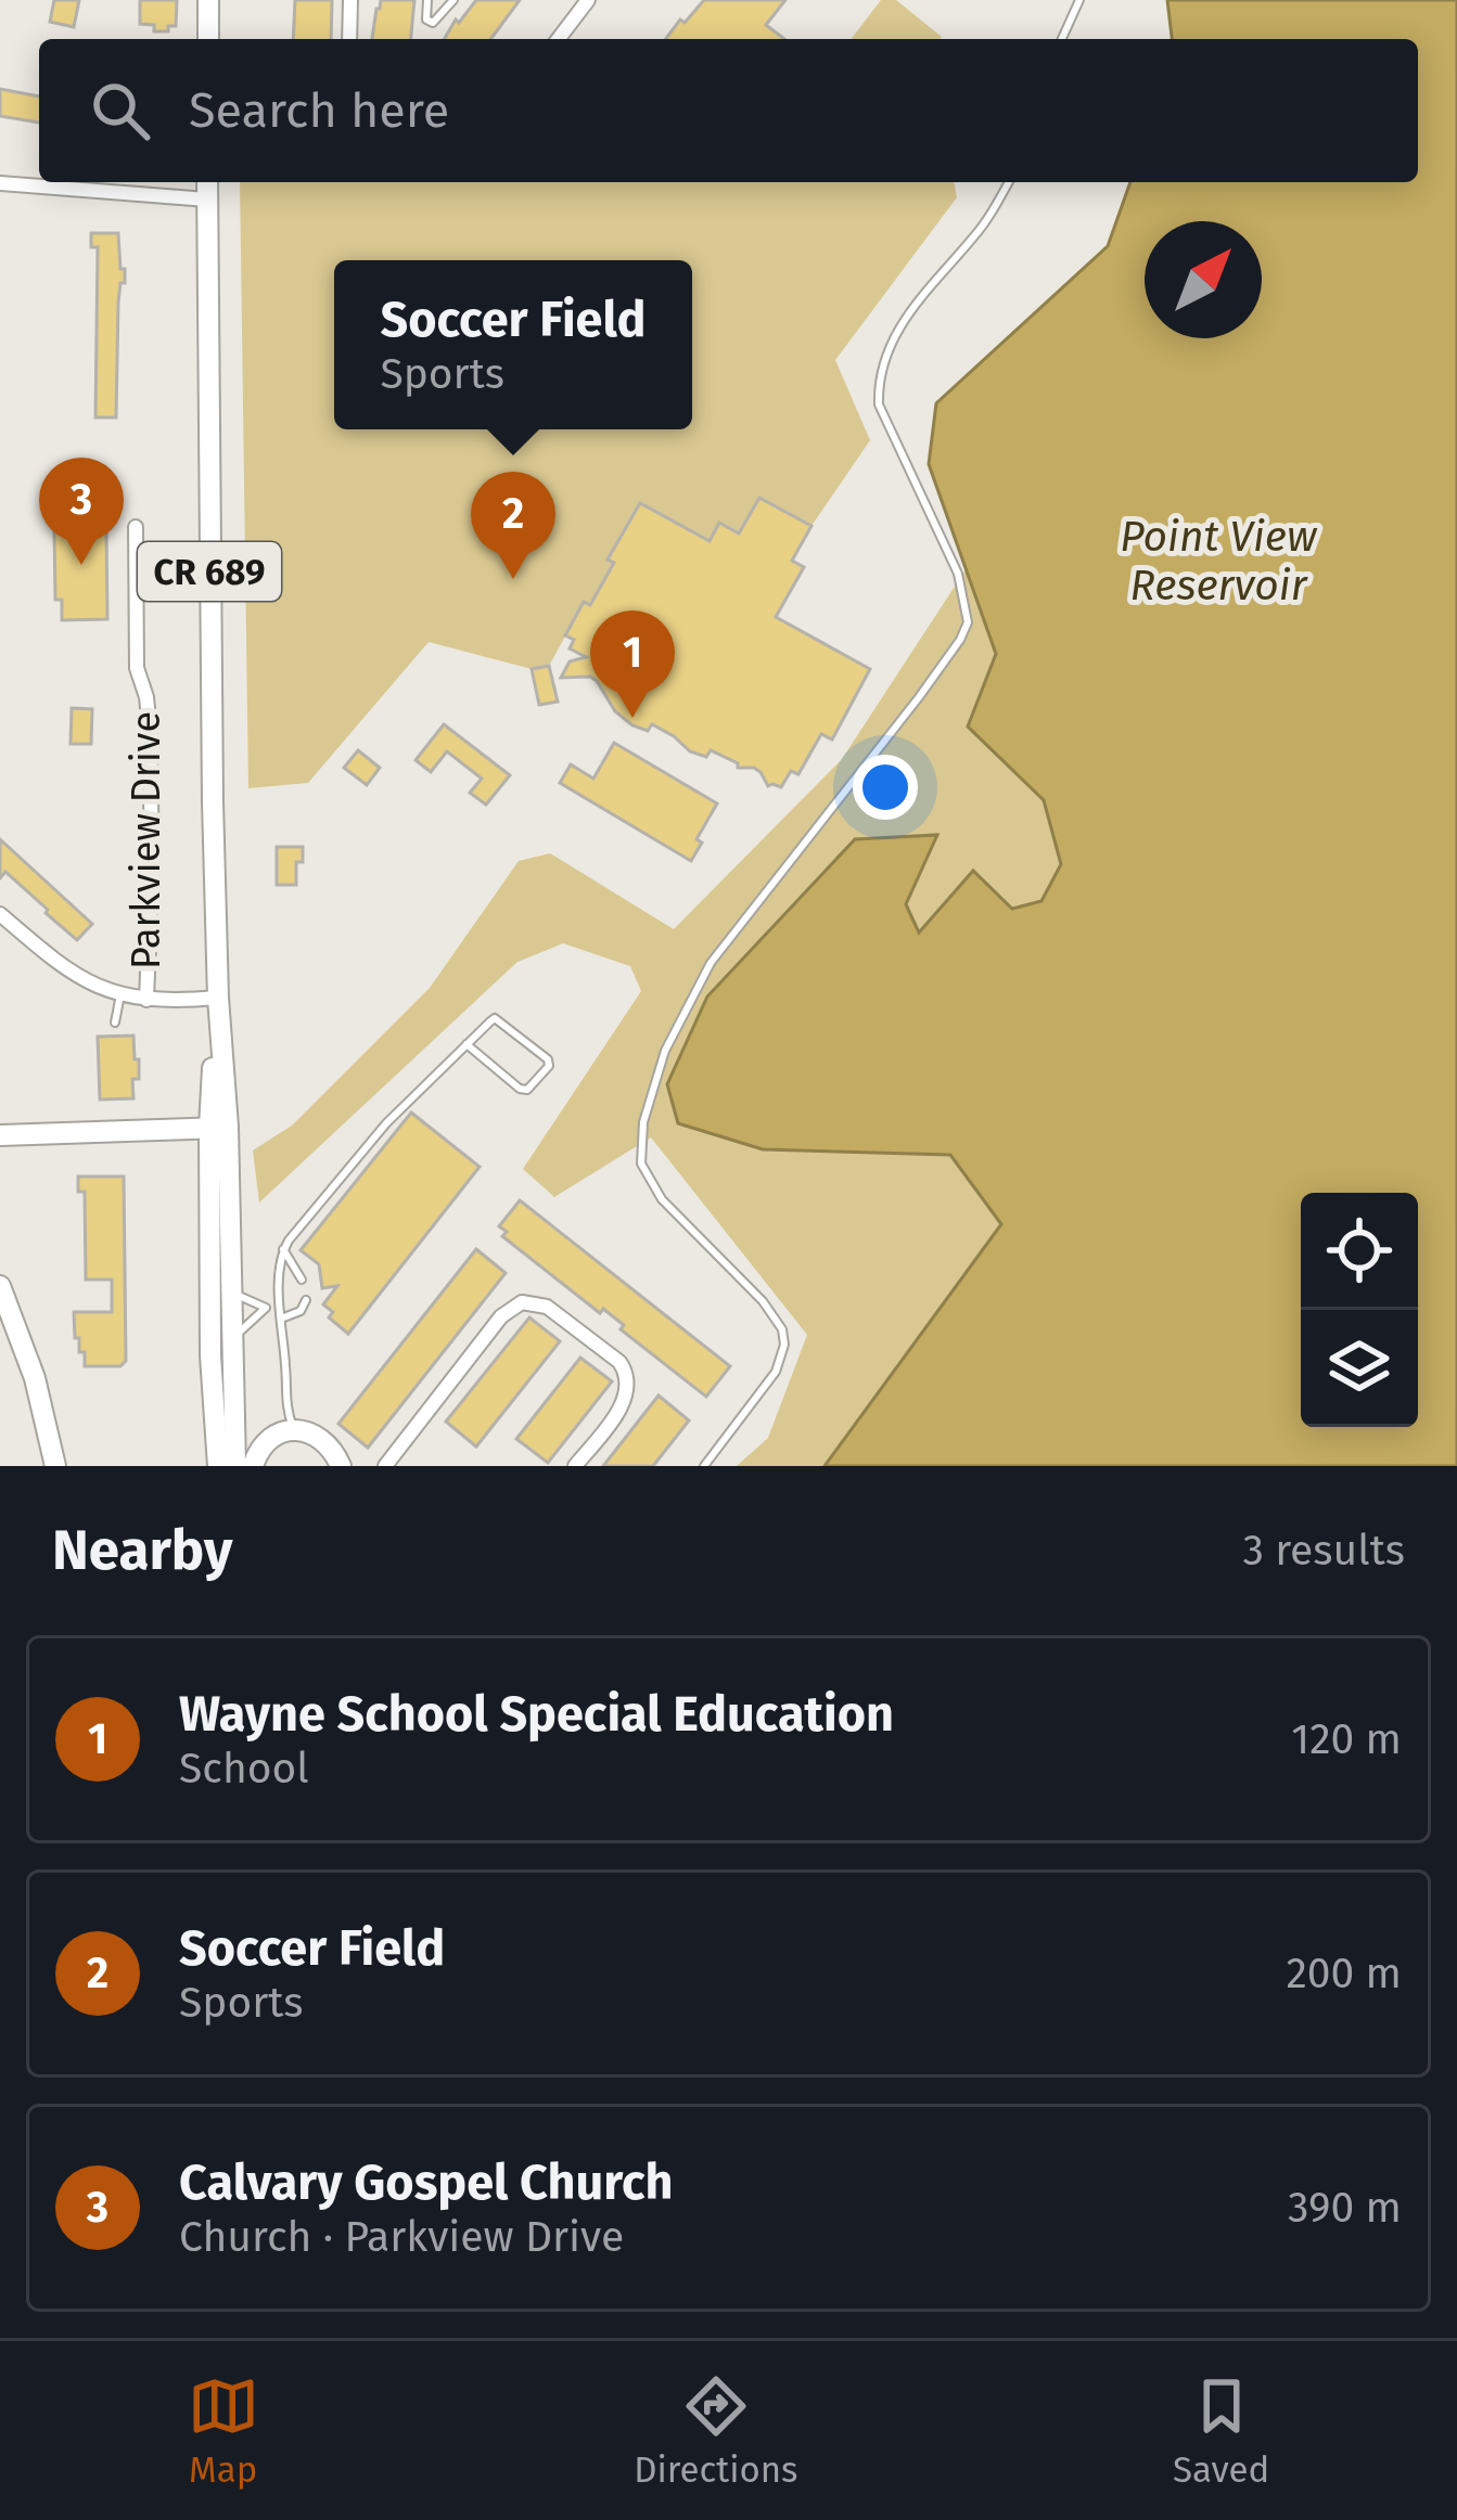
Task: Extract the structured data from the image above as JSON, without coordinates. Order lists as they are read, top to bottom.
{
  "streets": {
    "main road": ["CR 689"],
    "street": ["Parkview Drive"]
  },
  "water": ["Point View Reservoir"],
  "north": "top right",
  "page": {
    "search": "Search here",
    "popup": ["Soccer Field", "Sports"],
    "pins": ["3", "2", "1"],
    "heading": ["Nearby", "3 results"],
    "list": [
      {
        "mark": "1",
        "name": "Wayne School Special Education",
        "note": "School",
        "value": "120 m"
      },
      {
        "mark": "2",
        "name": "Soccer Field",
        "note": "Sports",
        "value": "200 m"
      },
      {
        "mark": "3",
        "name": "Calvary Gospel Church",
        "note": "Church · Parkview Drive",
        "value": "390 m"
      }
    ],
    "nav": ["Map", "Directions", "Saved"]
  }
}
